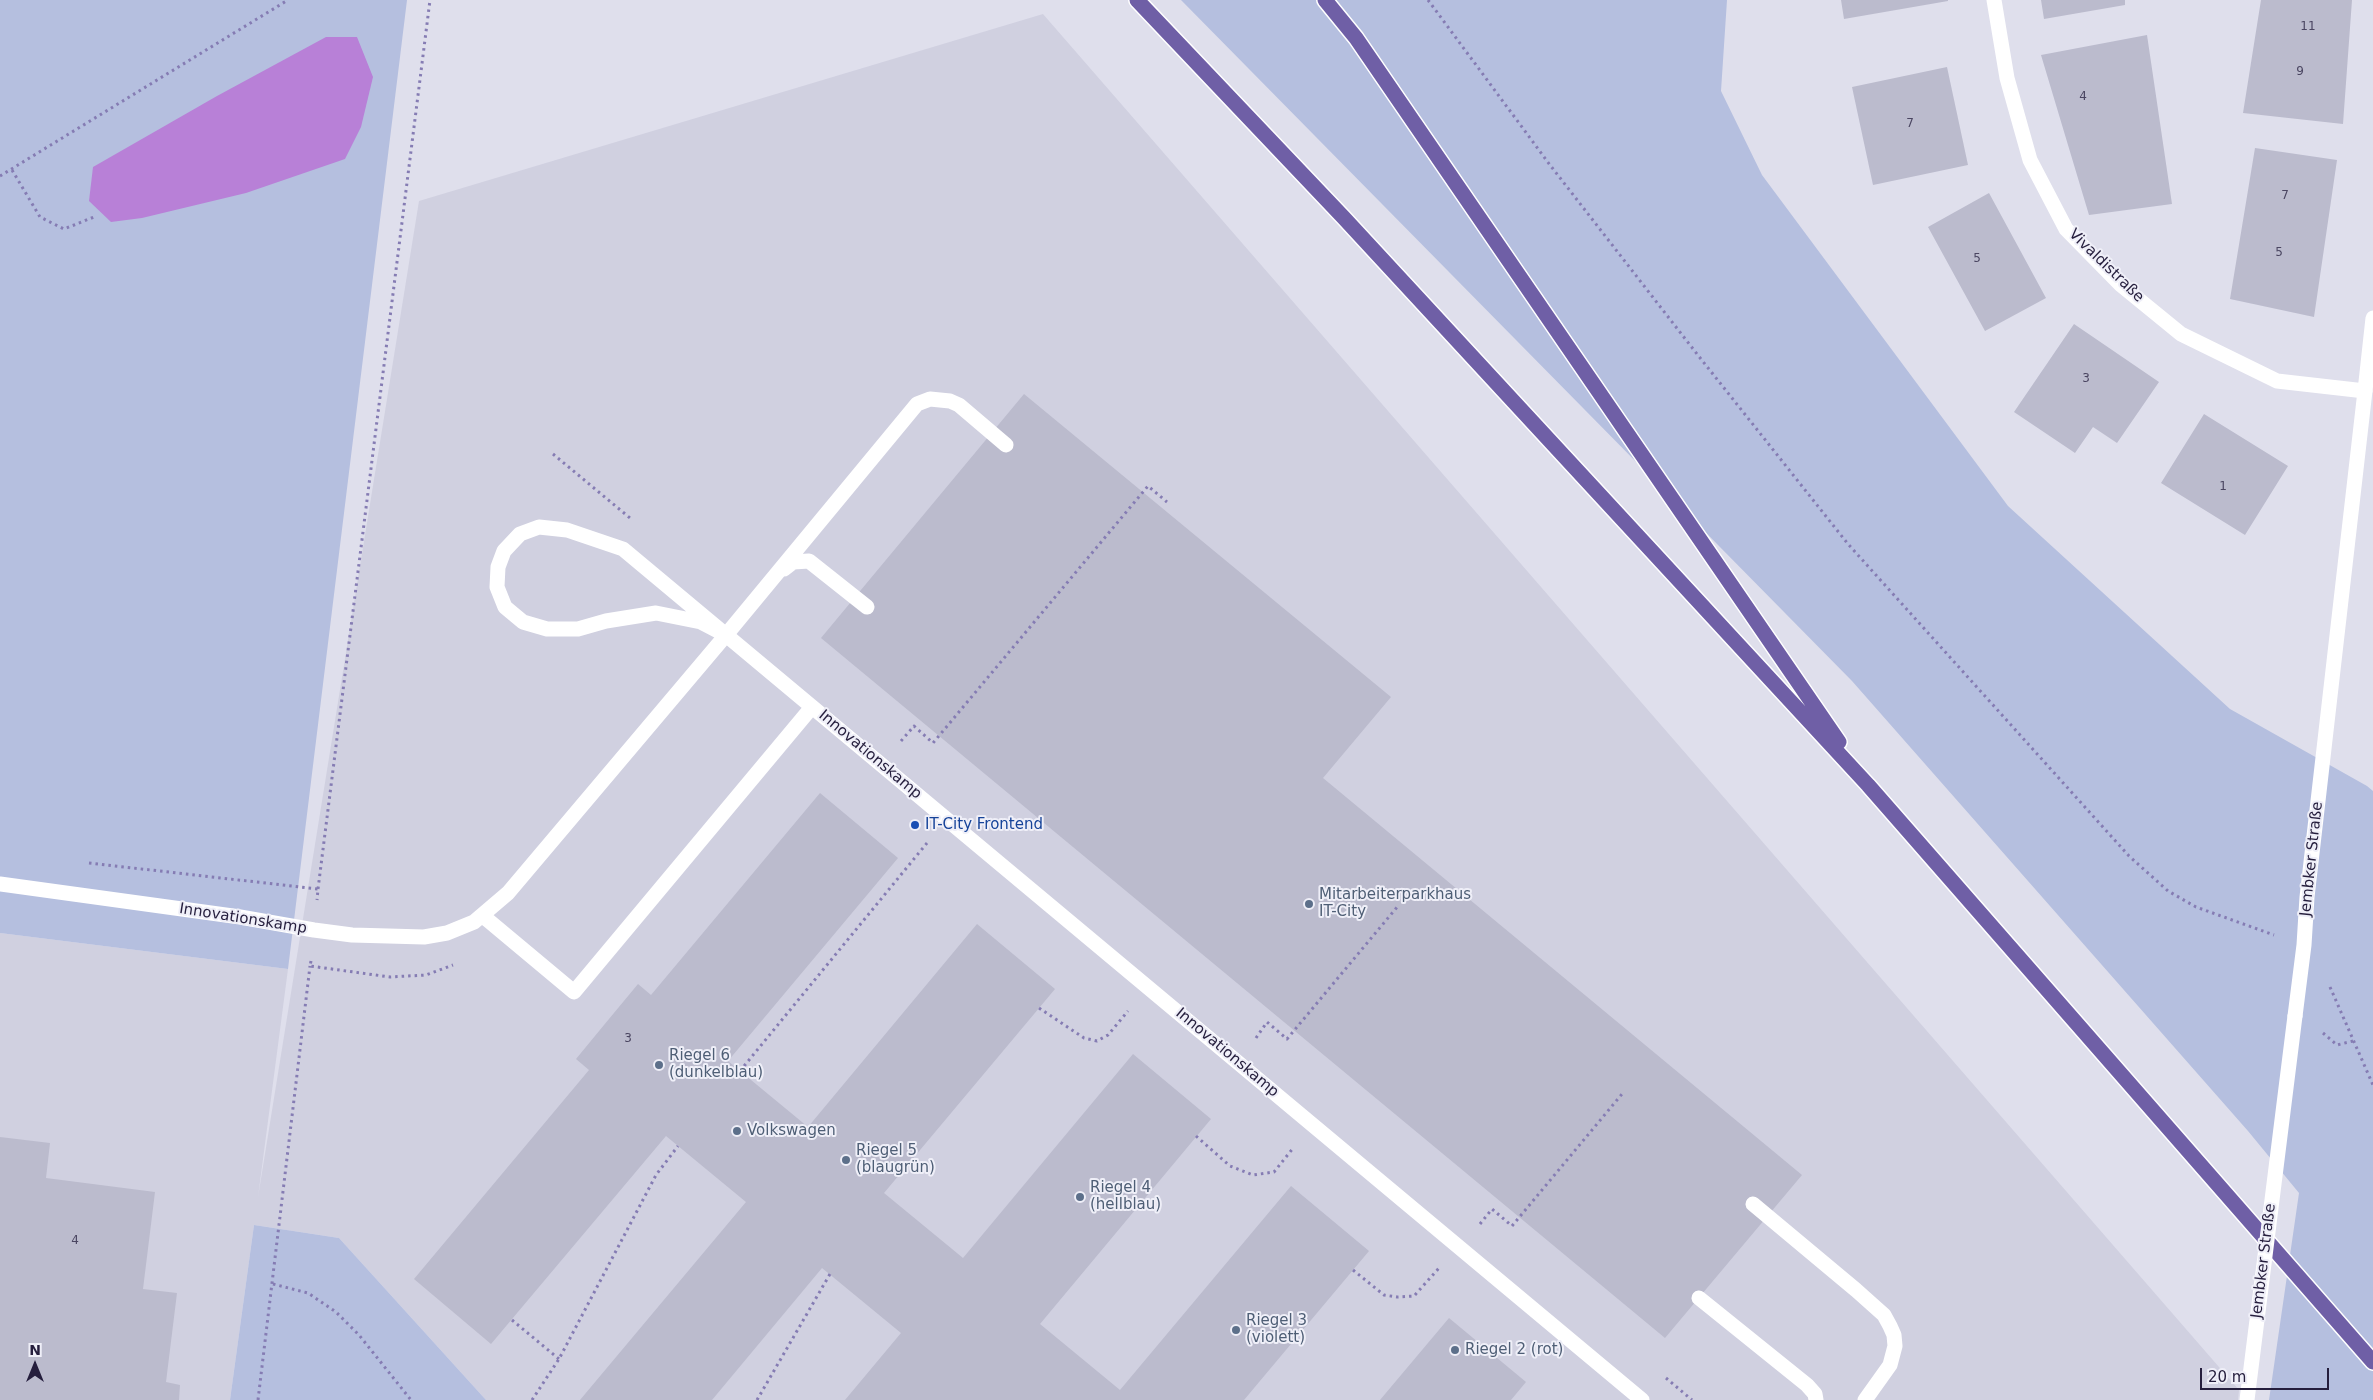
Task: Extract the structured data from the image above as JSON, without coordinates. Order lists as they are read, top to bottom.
{
  "streets": {
    "street": ["Vivaldistraße", "Innovationskamp", "Jembker Straße"]
  },
  "crossings": [
    ["Vivaldistraße", "Jembker Straße"]
  ],
  "places": [
    "IT-City Frontend",
    "Mitarbeiterparkhaus IT-City",
    "Riegel 6 (dunkelblau)",
    "Volkswagen",
    "Riegel 5 (blaugrün)",
    "Riegel 4 (hellblau)",
    "Riegel 3 (violett)",
    "Riegel 2 (rot)"
  ],
  "house_numbers": [
    "11",
    "9",
    "4",
    "7",
    "7",
    "5",
    "5",
    "3",
    "1",
    "3",
    "4"
  ],
  "scale_bar": "20 m",
  "north": "top"
}
